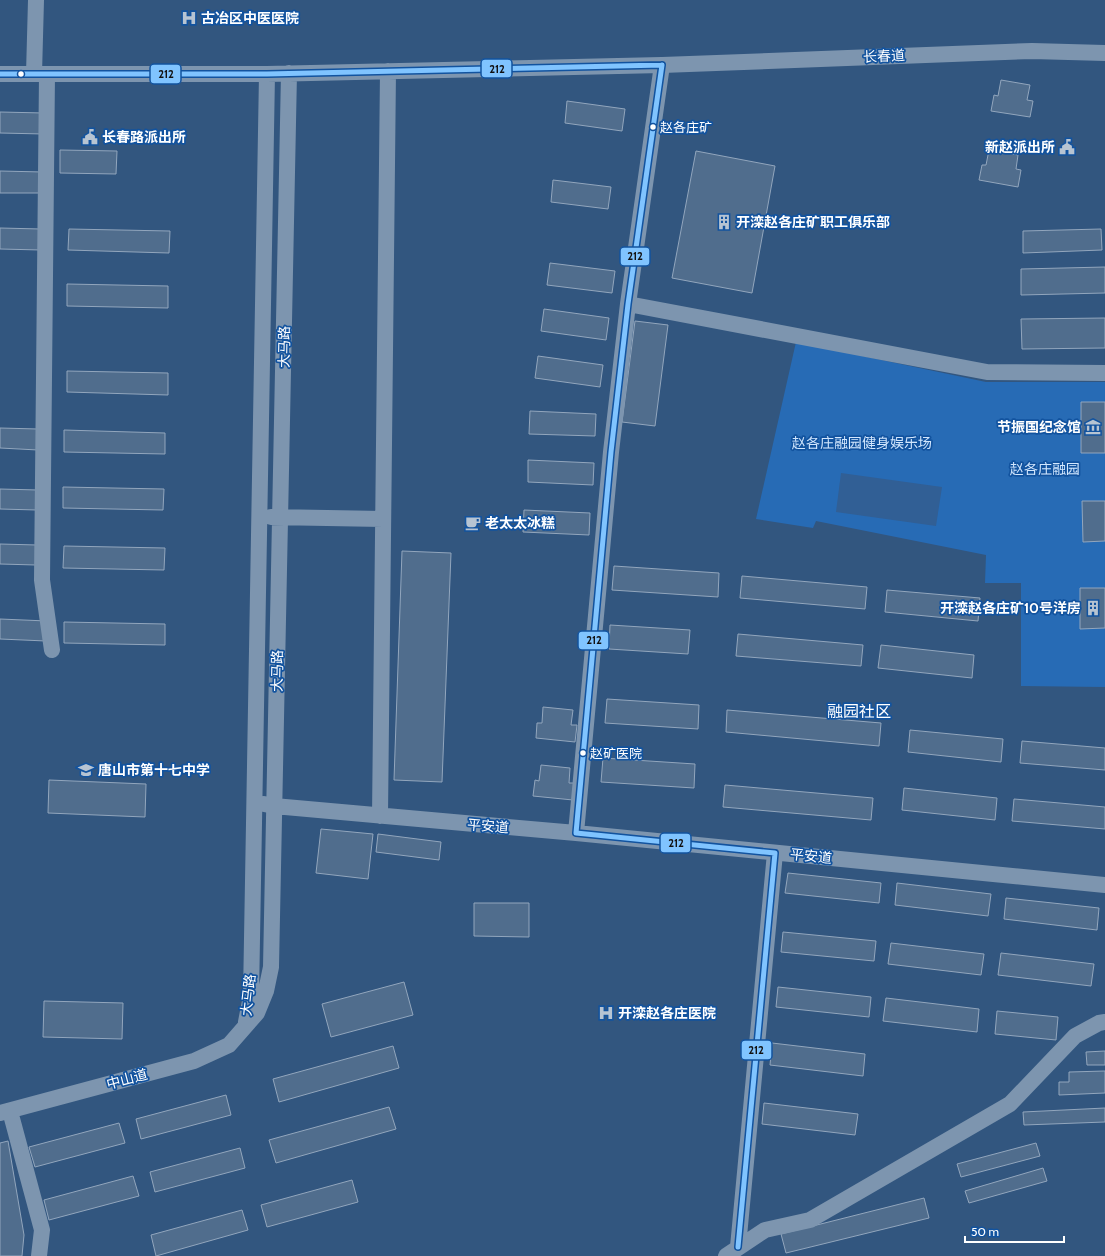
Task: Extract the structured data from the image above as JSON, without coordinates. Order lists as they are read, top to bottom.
{
  "streets": {
    "street": [
      "长春道",
      "大马路",
      "平安道",
      "中山道"
    ]
  },
  "crossings": [
    ["长春道", "大马路"],
    ["大马路", "平安道"],
    ["大马路", "中山道"]
  ],
  "districts": ["融园社区"],
  "parks": ["赵各庄融园健身娱乐场", "赵各庄融园"],
  "places": {
    "hospital": ["古冶区中医医院", "开滦赵各庄医院"],
    "other": ["赵各庄矿", "赵矿医院"],
    "public building": ["长春路派出所", "新赵派出所"],
    "building": ["开滦赵各庄矿职工俱乐部", "开滦赵各庄矿10号洋房"],
    "museum": ["节振国纪念馆"],
    "cafe": ["老太太冰糕"],
    "school or university": ["唐山市第十七中学"]
  },
  "lines": ["transit line 212"],
  "scale_bar": "50 m"
}
